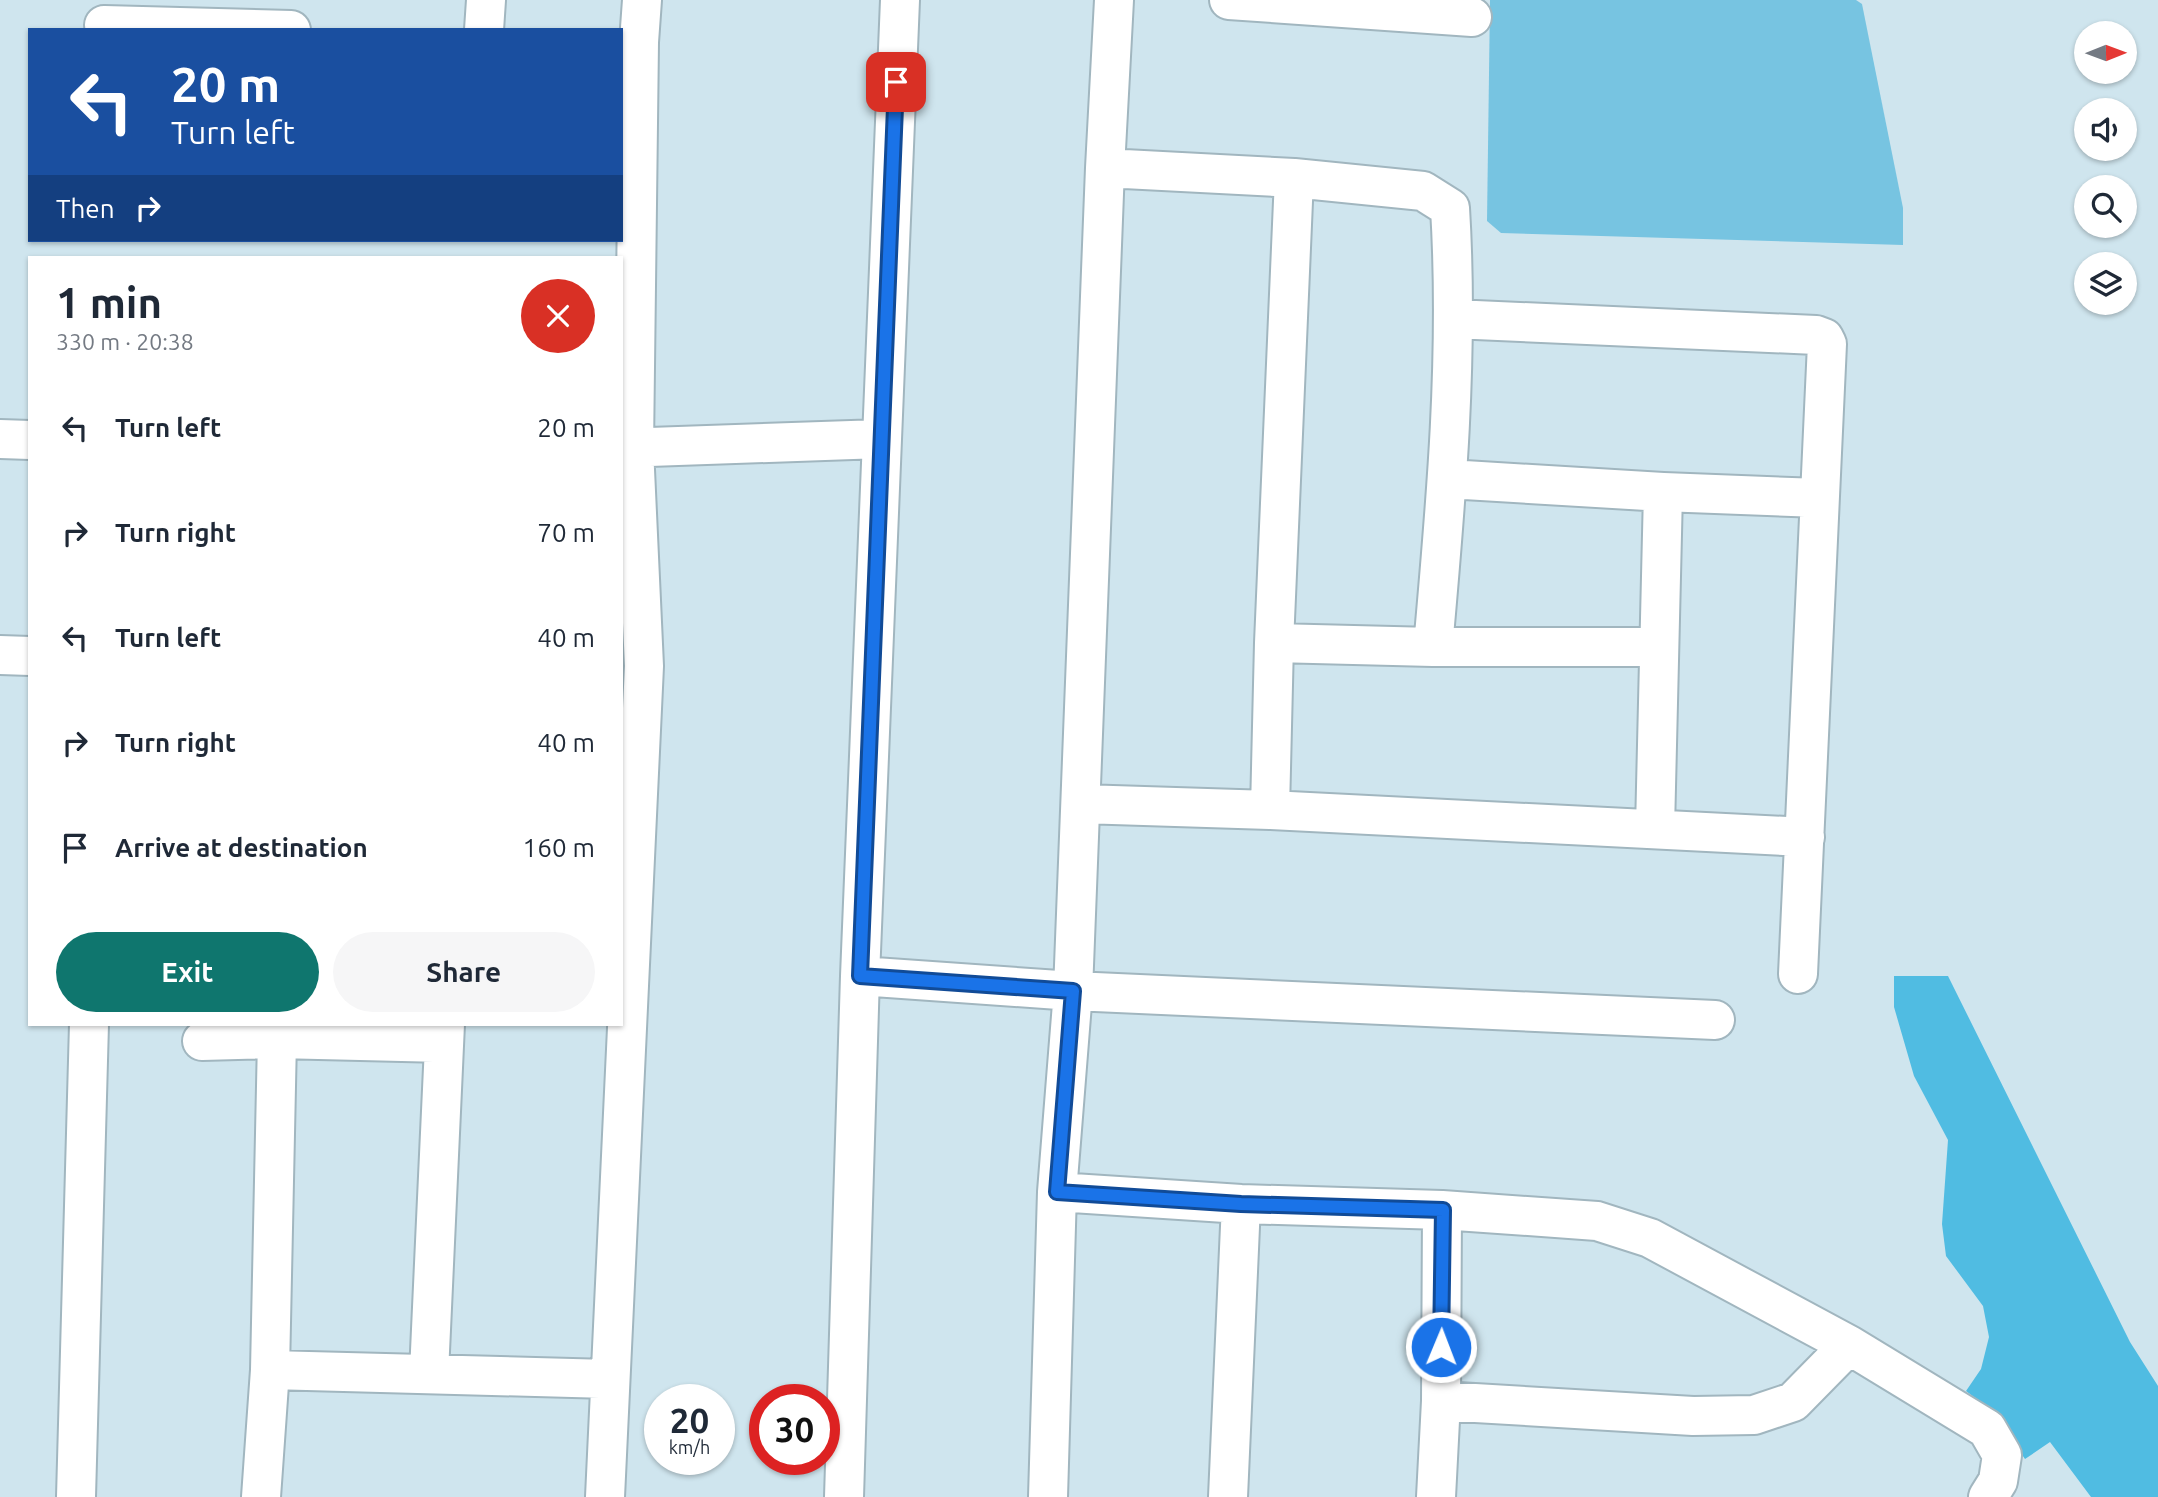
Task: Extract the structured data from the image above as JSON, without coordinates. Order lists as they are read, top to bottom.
{
  "north": "right",
  "page": {
    "turn": ["20 m", "Turn left"],
    "then": "Then",
    "heading": ["1 min", "330 m · 20:38"],
    "list": [
      {
        "name": "Turn left",
        "value": "20 m"
      },
      {
        "name": "Turn right",
        "value": "70 m"
      },
      {
        "name": "Turn left",
        "value": "40 m"
      },
      {
        "name": "Turn right",
        "value": "40 m"
      },
      {
        "name": "Arrive at destination",
        "value": "160 m"
      }
    ],
    "buttons": ["Exit", "Share"],
    "speed": "20 km/h",
    "limit": "30"
  }
}
